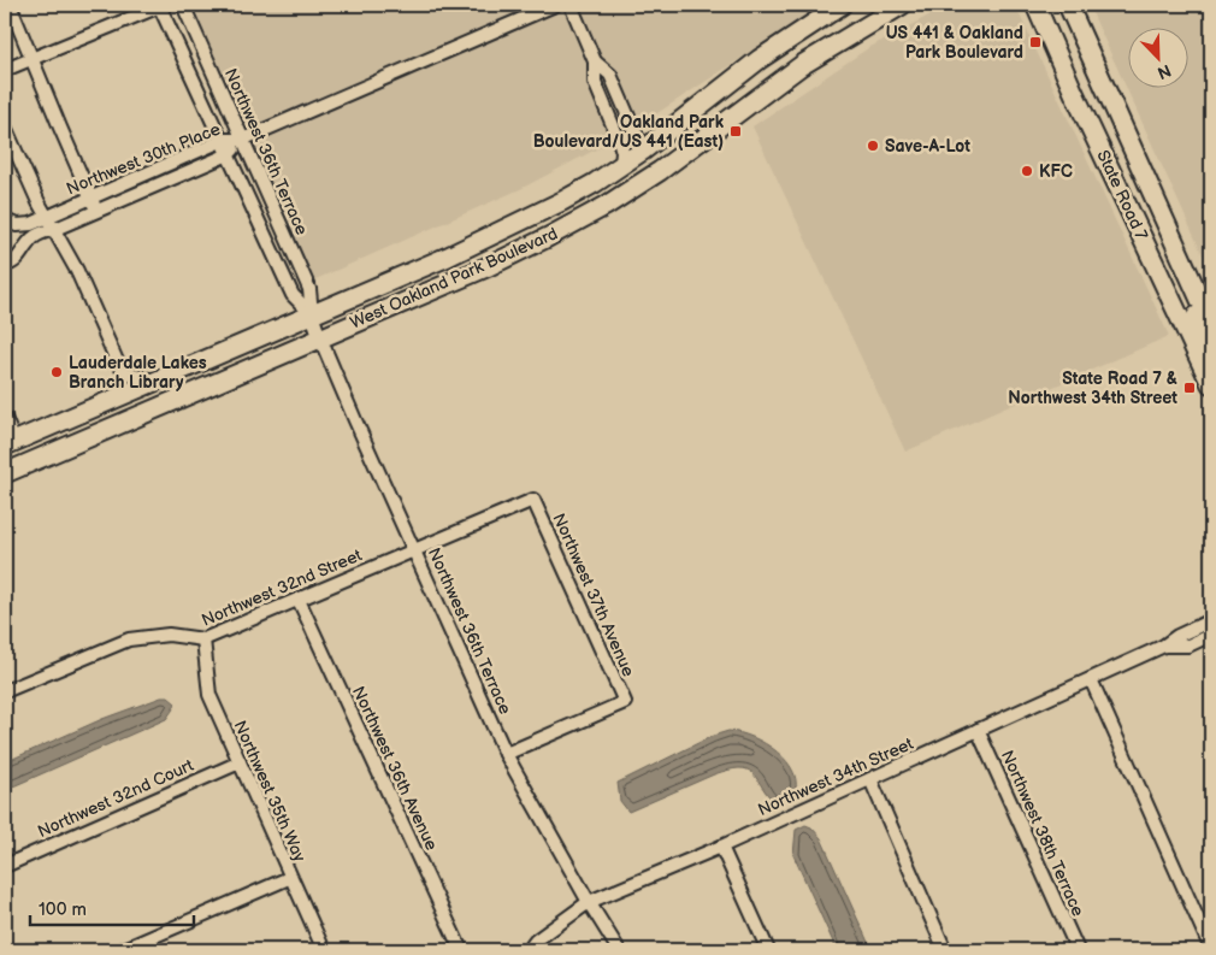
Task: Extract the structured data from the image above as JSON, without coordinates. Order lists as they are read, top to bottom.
{
  "streets": {
    "main road": ["State Road 7", "West Oakland Park Boulevard"],
    "street": [
      "Northwest 36th Terrace",
      "Northwest 30th Place",
      "Northwest 32nd Street",
      "Northwest 37th Avenue",
      "Northwest 36th Avenue",
      "Northwest 34th Street",
      "Northwest 35th Way",
      "Northwest 32nd Court",
      "Northwest 38th Terrace"
    ]
  },
  "crossings": [
    ["Northwest 36th Terrace", "Northwest 30th Place"],
    ["Northwest 36th Terrace", "West Oakland Park Boulevard"],
    ["Northwest 36th Terrace", "Northwest 32nd Street"],
    ["Northwest 36th Terrace", "Northwest 37th Avenue"],
    ["Northwest 36th Terrace", "Northwest 34th Street"],
    ["Northwest 32nd Street", "Northwest 37th Avenue"],
    ["Northwest 32nd Street", "Northwest 36th Avenue"],
    ["Northwest 32nd Street", "Northwest 35th Way"],
    ["Northwest 34th Street", "Northwest 38th Terrace"],
    ["Northwest 35th Way", "Northwest 32nd Court"]
  ],
  "places": {
    "transit": ["US 441 & Oakland Park Boulevard", "Oakland Park Boulevard/US 441 (East)", "State Road 7 & Northwest 34th Street"],
    "other": ["Save-A-Lot", "KFC", "Lauderdale Lakes Branch Library"]
  },
  "scale_bar": "100 m",
  "north": "bottom right"
}
